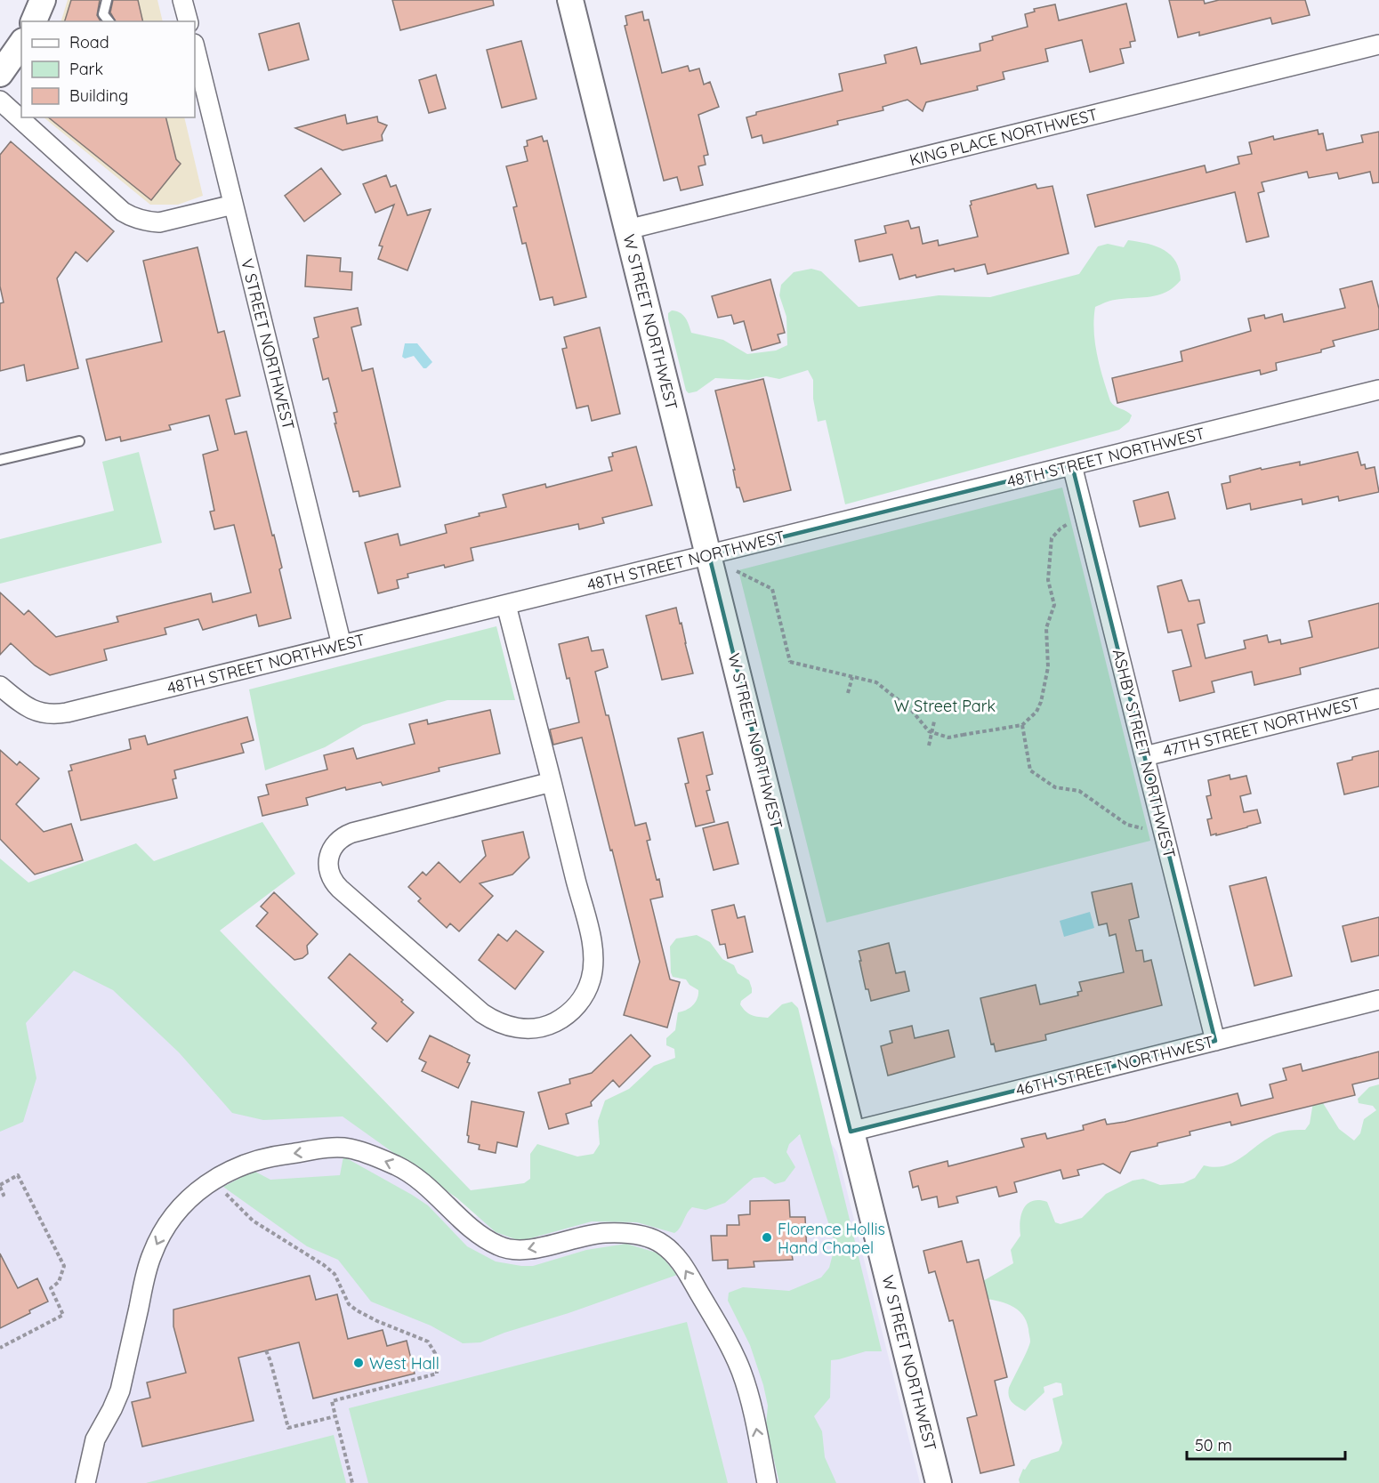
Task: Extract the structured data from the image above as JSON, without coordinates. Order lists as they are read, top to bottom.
{
  "streets": {
    "street": [
      "KING PLACE NORTHWEST",
      "W STREET NORTHWEST",
      "V STREET NORTHWEST",
      "48TH STREET NORTHWEST",
      "47TH STREET NORTHWEST",
      "ASHBY STREET NORTHWEST",
      "46TH STREET NORTHWEST"
    ]
  },
  "crossings": [
    ["KING PLACE NORTHWEST", "W STREET NORTHWEST"],
    ["W STREET NORTHWEST", "48TH STREET NORTHWEST"],
    ["W STREET NORTHWEST", "46TH STREET NORTHWEST"],
    ["V STREET NORTHWEST", "48TH STREET NORTHWEST"],
    ["48TH STREET NORTHWEST", "ASHBY STREET NORTHWEST"],
    ["47TH STREET NORTHWEST", "ASHBY STREET NORTHWEST"],
    ["ASHBY STREET NORTHWEST", "46TH STREET NORTHWEST"]
  ],
  "parks": ["W Street Park"],
  "places": ["Florence Hollis Hand Chapel", "West Hall"],
  "legend": ["Road", "Park", "Building"],
  "scale_bar": "50 m"
}
